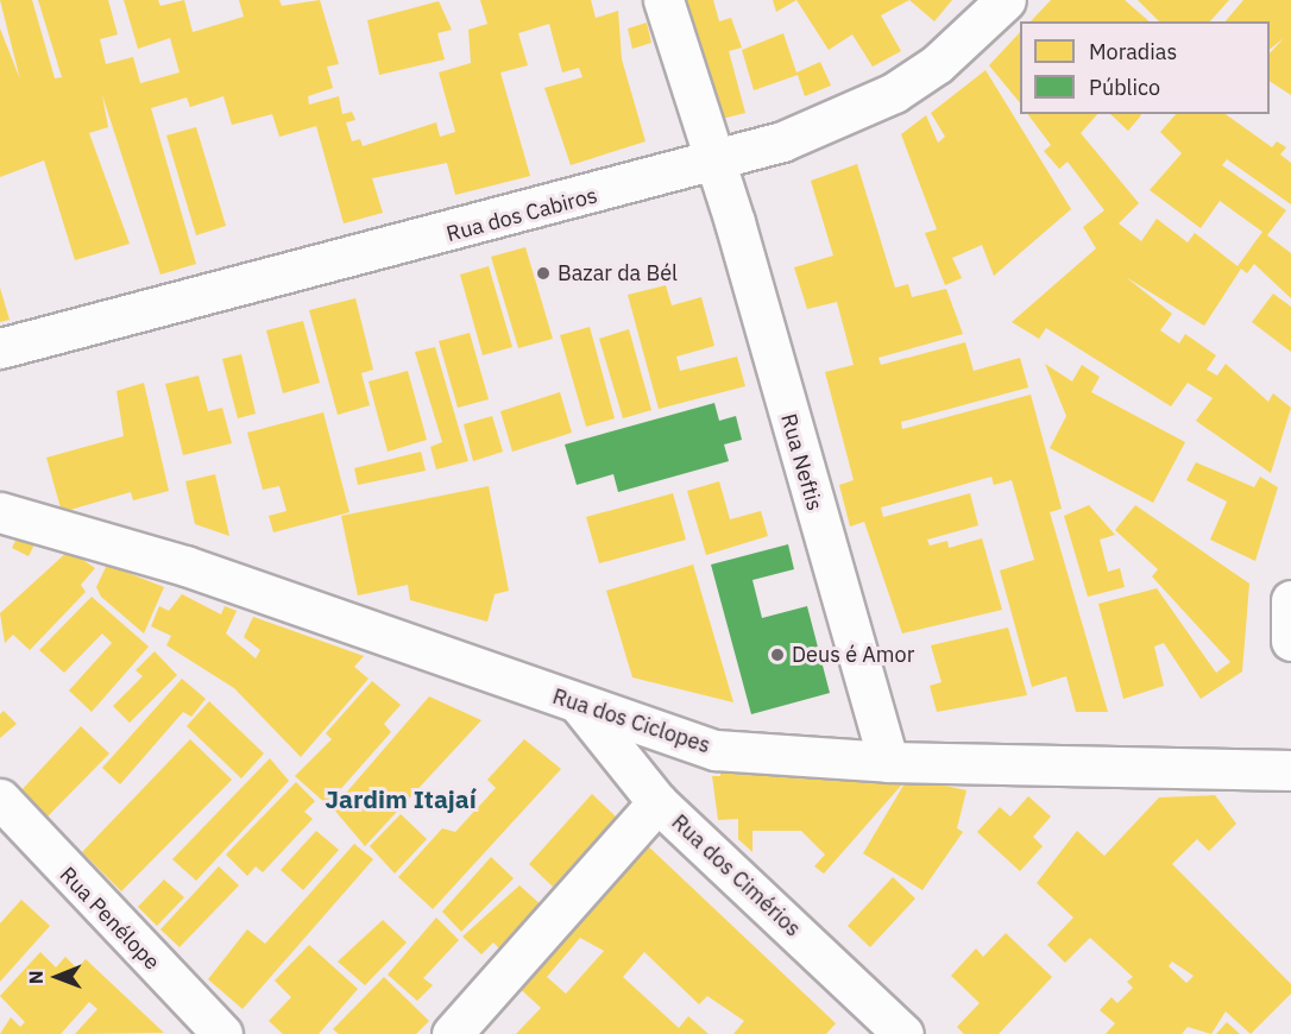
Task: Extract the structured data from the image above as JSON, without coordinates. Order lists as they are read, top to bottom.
{
  "streets": {
    "street": [
      "Rua dos Cabiros",
      "Rua Neftis",
      "Rua dos Ciclopes",
      "Rua dos Cimérios",
      "Rua Penélope"
    ]
  },
  "crossings": [
    ["Rua dos Cabiros", "Rua Neftis"],
    ["Rua Neftis", "Rua dos Ciclopes"],
    ["Rua dos Ciclopes", "Rua dos Cimérios"]
  ],
  "districts": ["Jardim Itajaí"],
  "places": ["Bazar da Bél", "Deus é Amor"],
  "legend": ["Moradias", "Público"],
  "north": "left"
}
